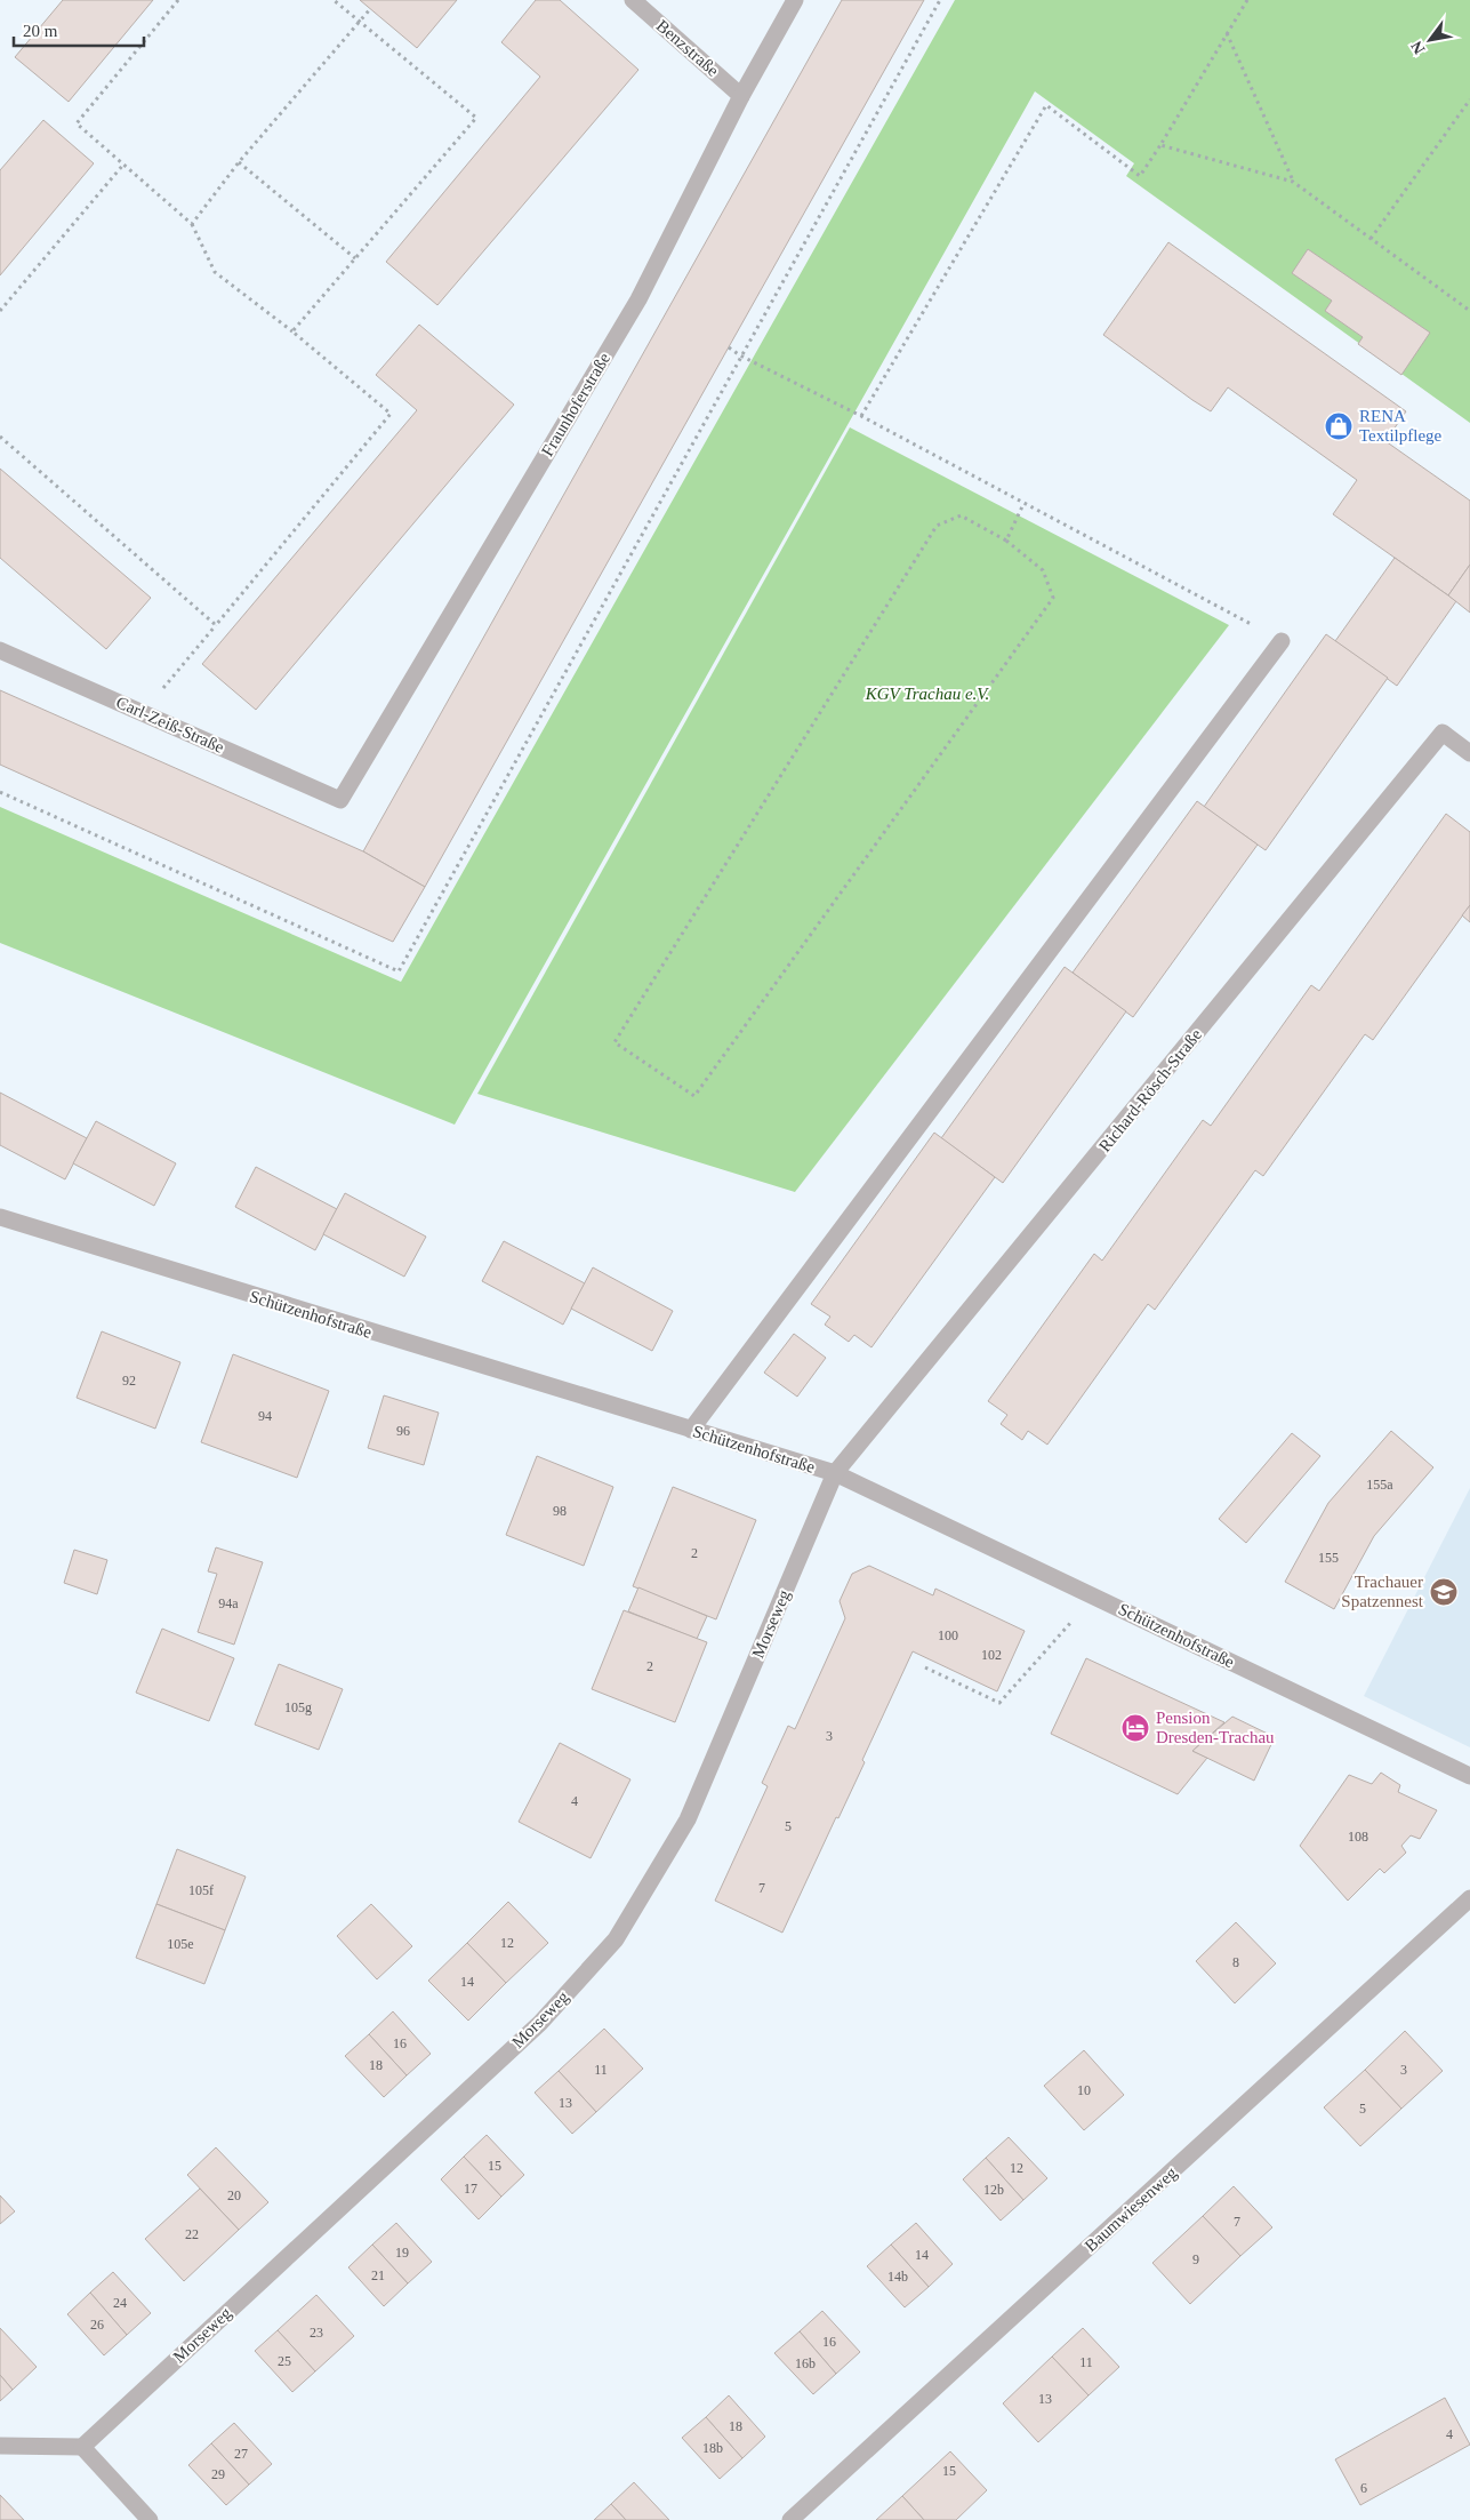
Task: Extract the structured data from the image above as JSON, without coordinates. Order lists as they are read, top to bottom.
{
  "streets": {
    "street": [
      "Benzstraße",
      "Fraunhoferstraße",
      "Carl-Zeiß-Straße",
      "Richard-Rösch-Straße",
      "Schützenhofstraße",
      "Morseweg",
      "Baumwiesenweg"
    ]
  },
  "crossings": [
    ["Benzstraße", "Fraunhoferstraße"],
    ["Fraunhoferstraße", "Carl-Zeiß-Straße"],
    ["Richard-Rösch-Straße", "Schützenhofstraße"],
    ["Richard-Rösch-Straße", "Morseweg"],
    ["Schützenhofstraße", "Morseweg"]
  ],
  "parks": ["KGV Trachau e.V."],
  "places": {
    "shop": ["RENA Textilpflege"],
    "school or university": ["Trachauer Spatzennest"],
    "hotel": ["Pension Dresden-Trachau"]
  },
  "house_numbers": [
    "92",
    "94",
    "96",
    "155a",
    "98",
    "2",
    "155",
    "94a",
    "100",
    "102",
    "2",
    "105g",
    "3",
    "4",
    "5",
    "108",
    "7",
    "105f",
    "12",
    "105e",
    "8",
    "14",
    "16",
    "18",
    "11",
    "3",
    "10",
    "13",
    "5",
    "15",
    "12",
    "17",
    "12b",
    "20",
    "7",
    "22",
    "19",
    "14",
    "9",
    "21",
    "14b",
    "24",
    "26",
    "23",
    "16",
    "25",
    "11",
    "16b",
    "13",
    "18",
    "4",
    "18b",
    "27",
    "15",
    "29",
    "6"
  ],
  "scale_bar": "20 m",
  "north": "bottom left"
}
